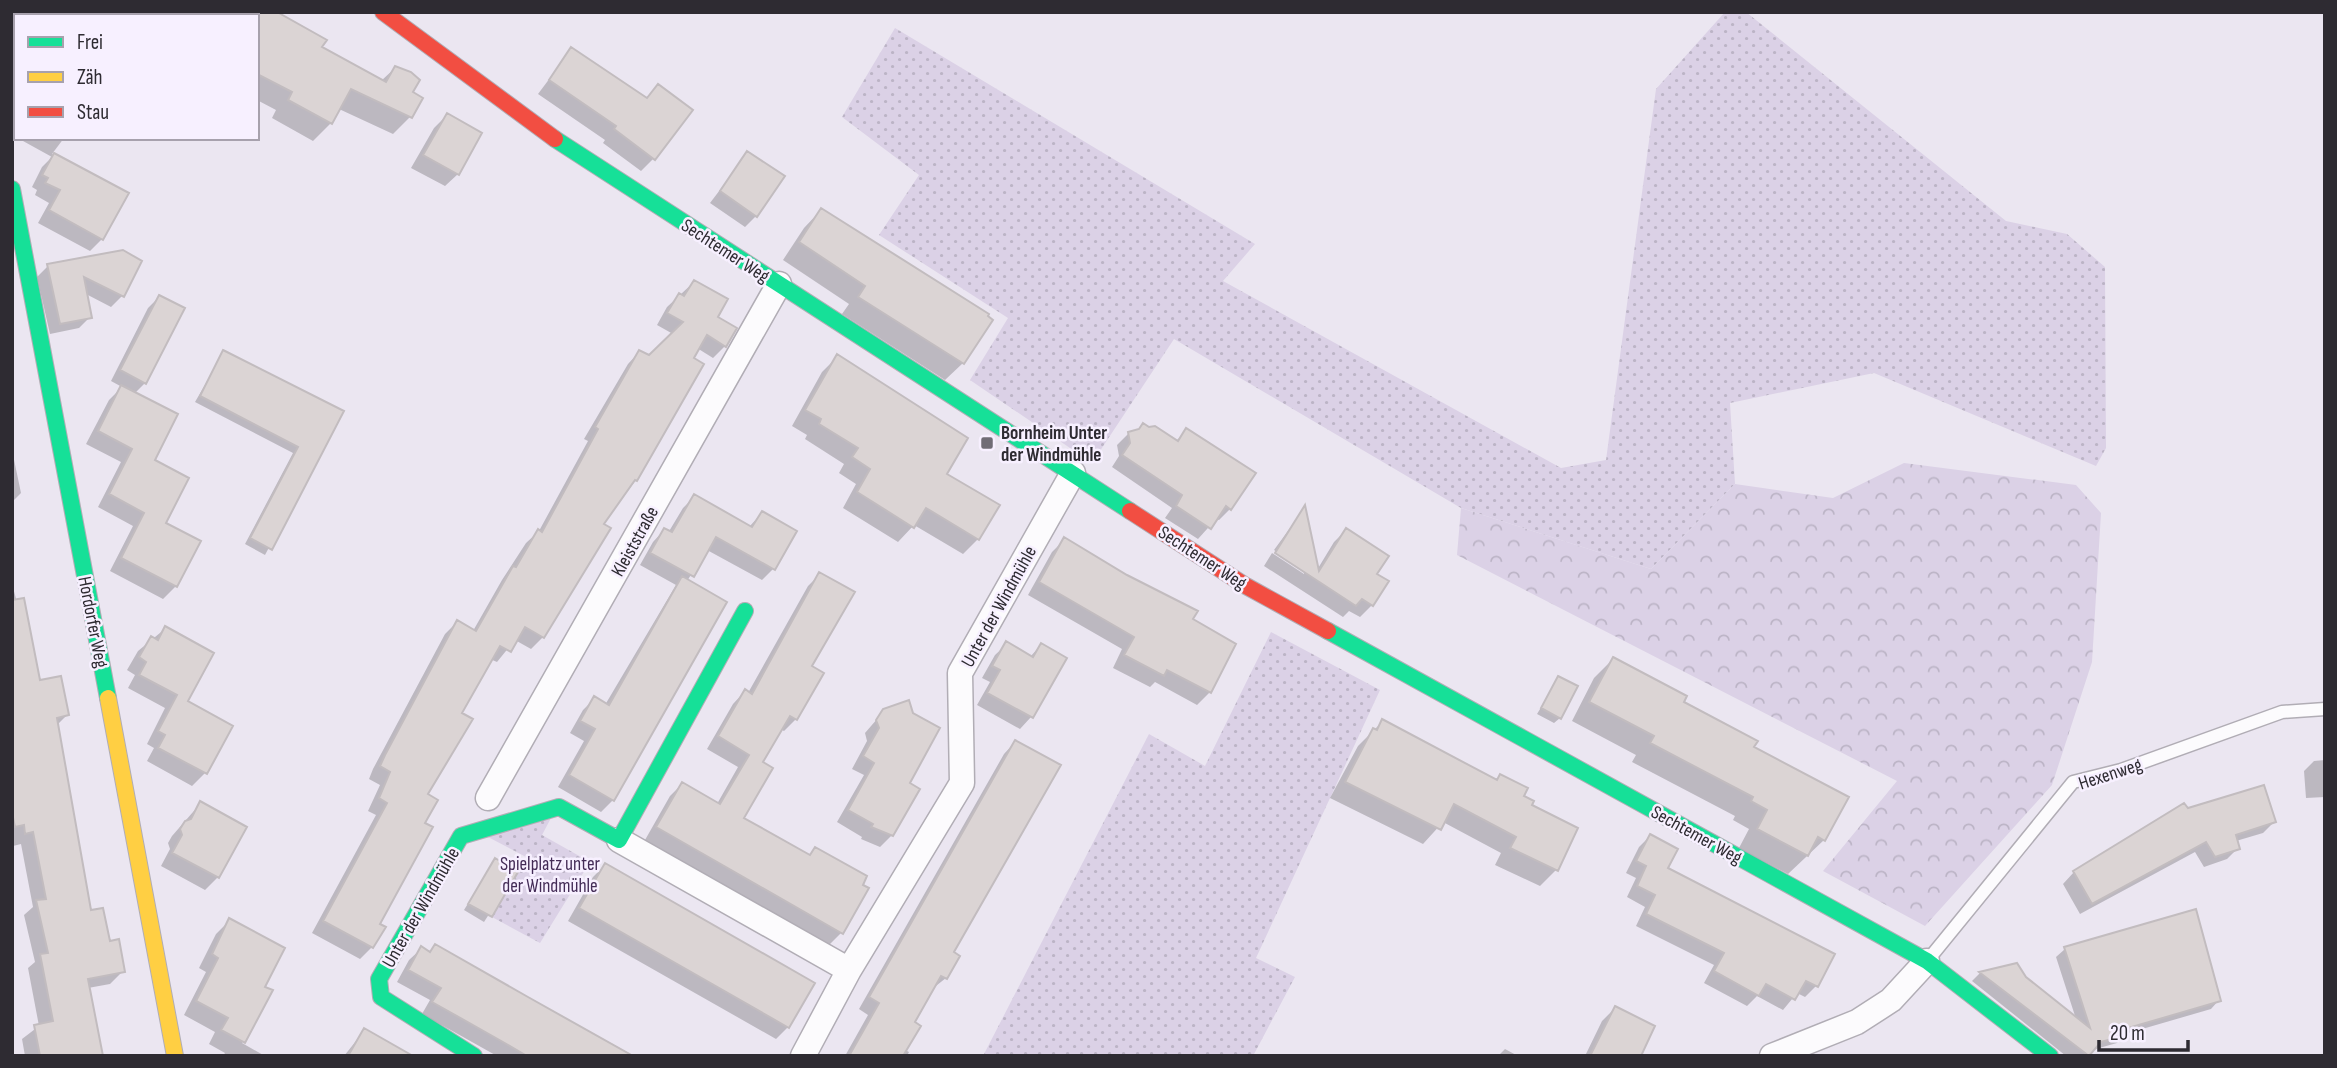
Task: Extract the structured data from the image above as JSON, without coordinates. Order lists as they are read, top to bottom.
{
  "streets": {
    "street": [
      "Sechtemer Weg",
      "Kleiststraße",
      "Unter der Windmühle",
      "Hordorfer Weg"
    ],
    "lane": ["Hexenweg"]
  },
  "crossings": [
    ["Sechtemer Weg", "Kleiststraße"],
    ["Sechtemer Weg", "Unter der Windmühle"],
    ["Sechtemer Weg", "Hexenweg"]
  ],
  "parks": ["Spielplatz unter der Windmühle"],
  "places": {
    "transit": ["Bornheim Unter der Windmühle"]
  },
  "legend": ["Frei", "Zäh", "Stau"],
  "scale_bar": "20 m"
}
